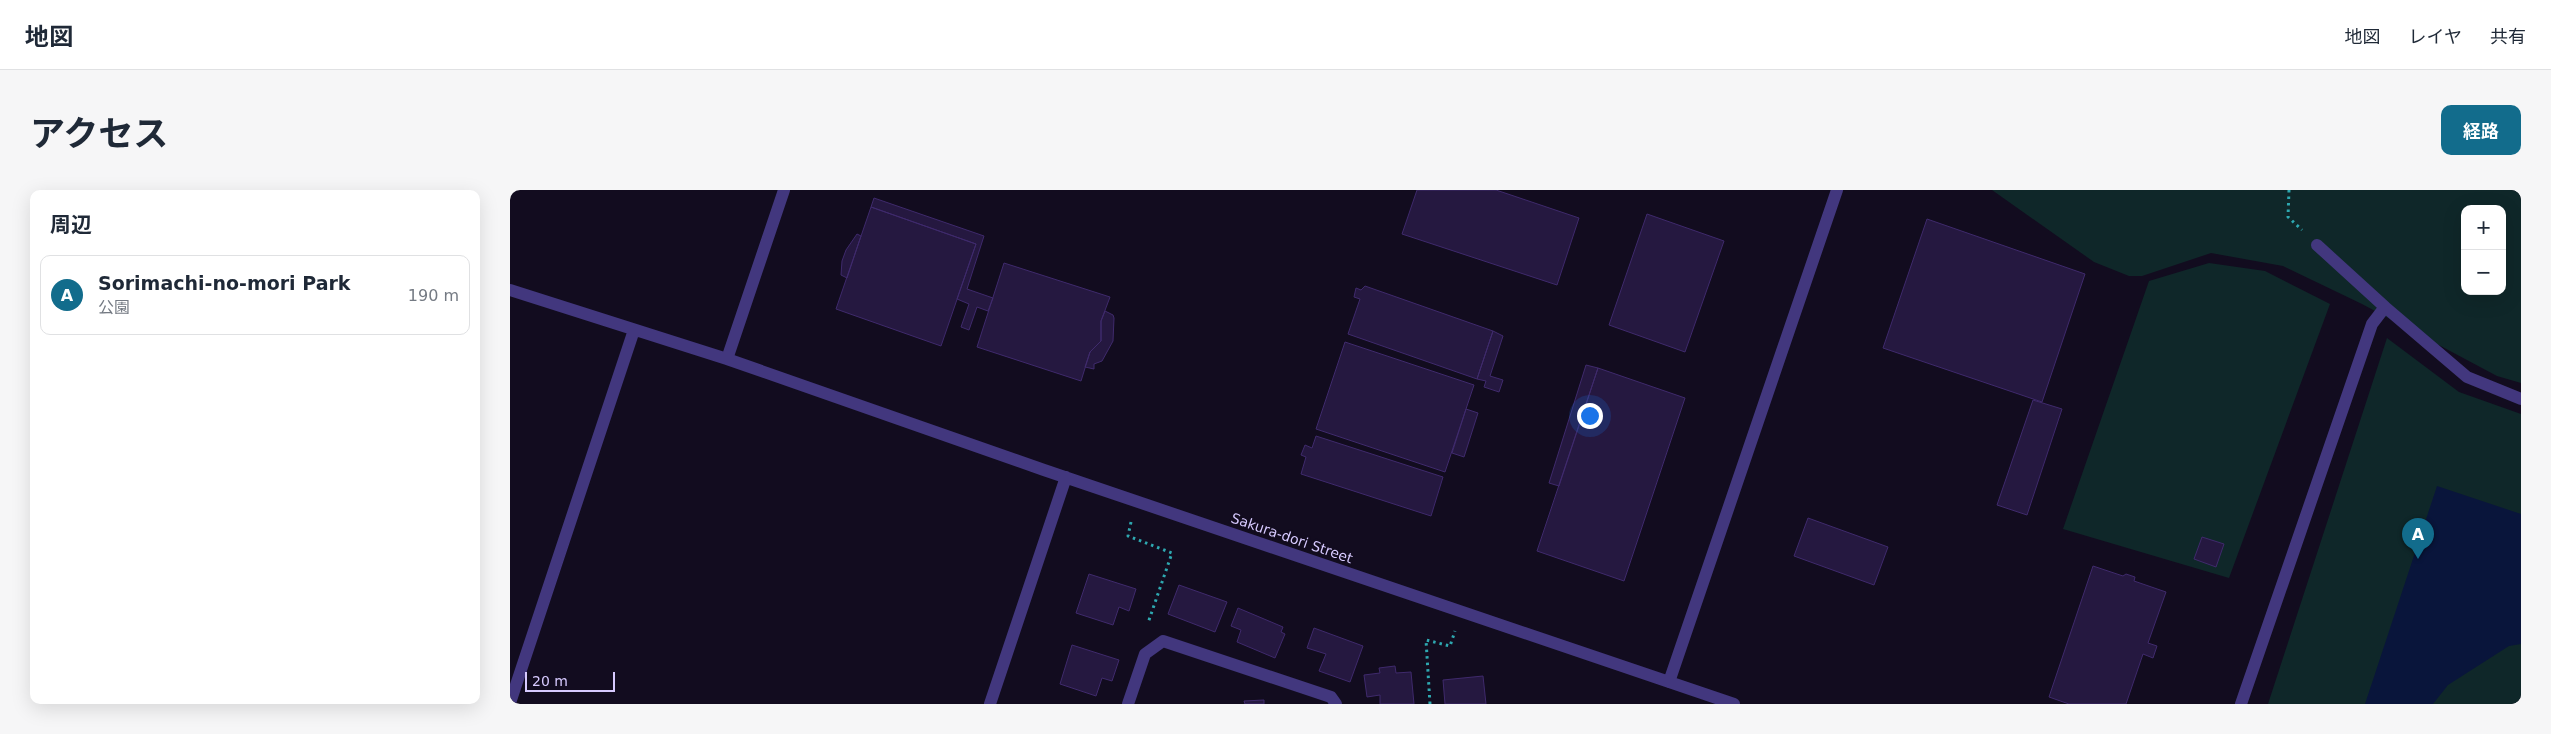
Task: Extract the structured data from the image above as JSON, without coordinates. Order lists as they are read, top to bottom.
{
  "streets": {
    "street": ["Sakura-dori Street"]
  },
  "scale_bar": "20 m",
  "page": {
    "header": "地図",
    "nav": ["地図", "レイヤ", "共有"],
    "title": "アクセス",
    "buttons": "経路",
    "heading": "周辺",
    "map_buttons": ["+", "−"],
    "list": [
      {
        "mark": "A",
        "name": "Sorimachi-no-mori Park",
        "note": "公園",
        "value": "190 m"
      }
    ],
    "pins": "A",
    "scale": "20 m"
  }
}
